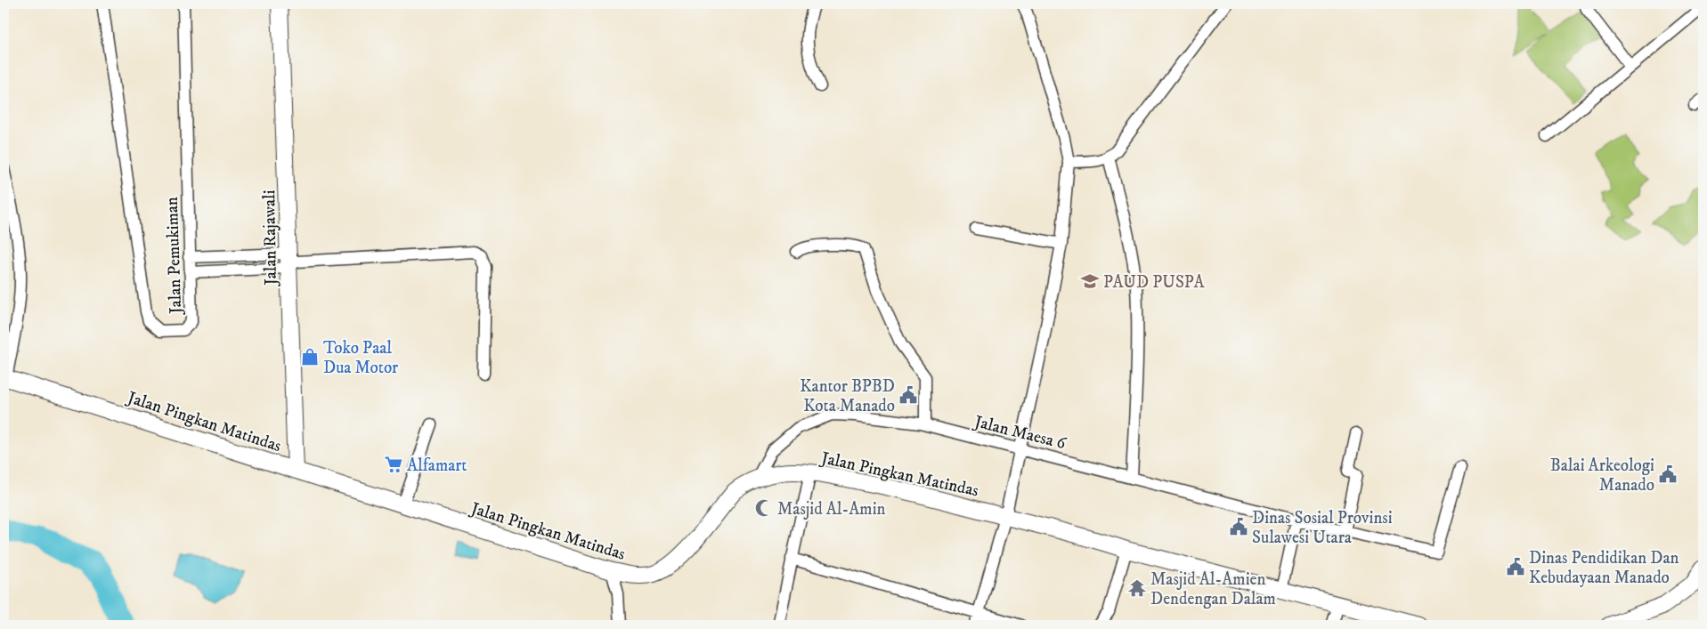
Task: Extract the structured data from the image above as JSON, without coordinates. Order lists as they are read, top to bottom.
{
  "streets": {
    "street": [
      "Jalan Rajawali",
      "Jalan Pemukiman",
      "Jalan Pingkan Matindas",
      "Jalan Maesa 6"
    ]
  },
  "crossings": [
    ["Jalan Rajawali", "Jalan Pingkan Matindas"],
    ["Jalan Pingkan Matindas", "Jalan Maesa 6"]
  ],
  "places": {
    "school or university": ["PAUD PUSPA"],
    "shop": ["Toko Paal Dua Motor"],
    "public building": [
      "Kantor BPBD Kota Manado",
      "Balai Arkeologi Manado",
      "Dinas Sosial Provinsi Sulawesi Utara",
      "Dinas Pendidikan Dan Kebudayaan Manado"
    ],
    "supermarket": ["Alfamart"],
    "mosque": ["Masjid Al-Amin"],
    "temple": ["Masjid Al-Amien Dendengan Dalam"]
  }
}
